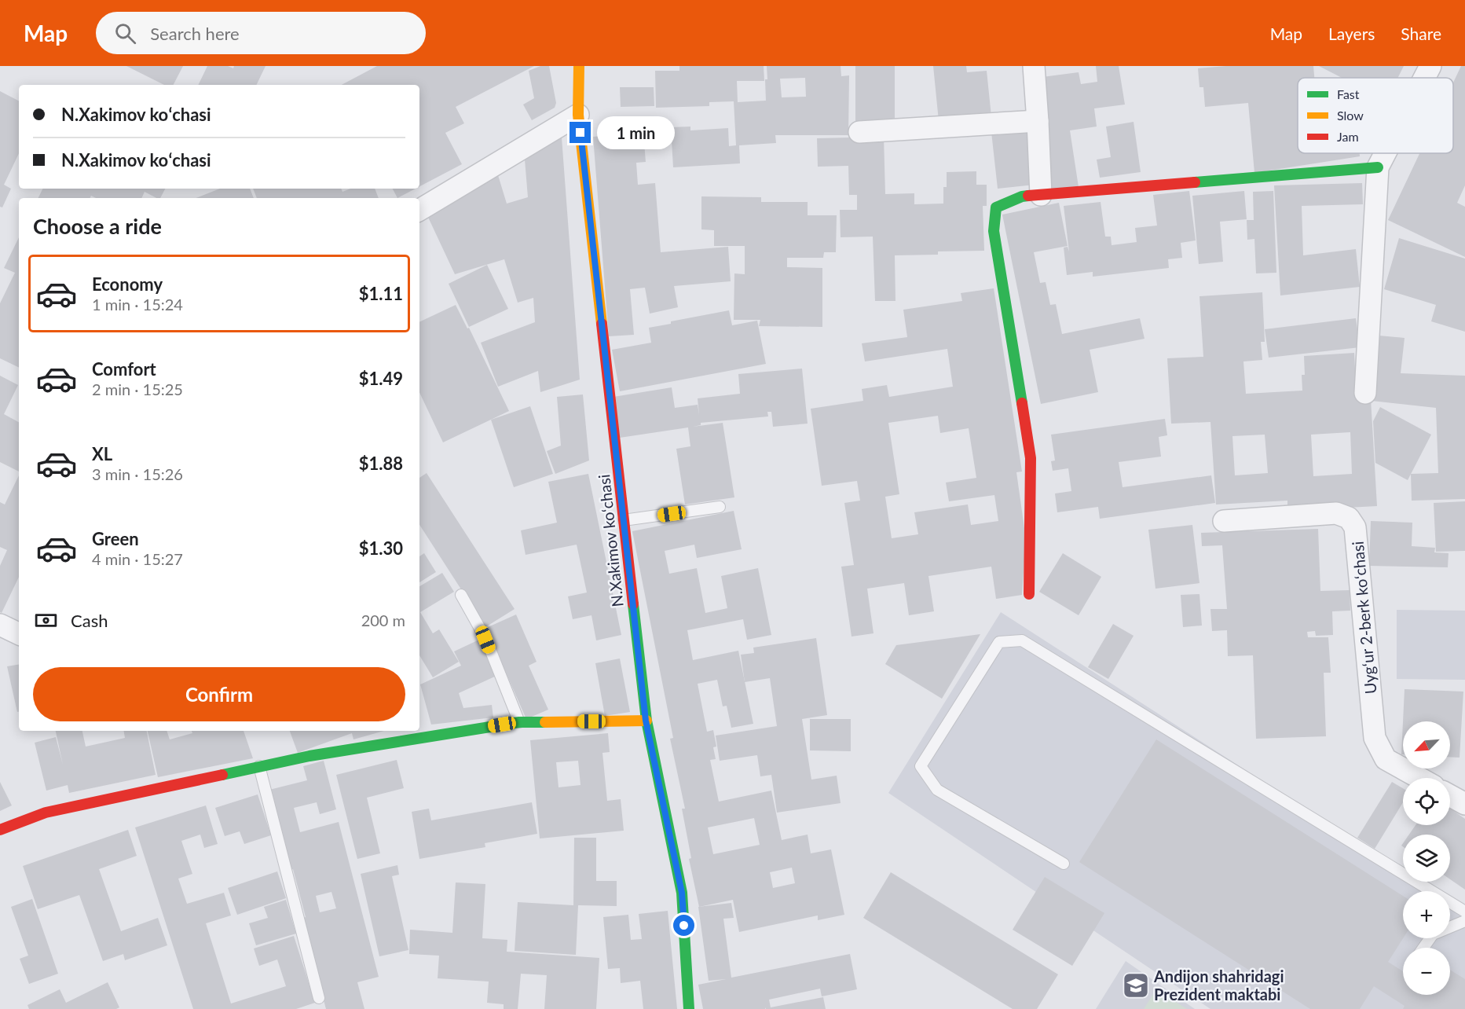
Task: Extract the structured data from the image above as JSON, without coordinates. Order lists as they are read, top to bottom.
{
  "streets": {
    "street": ["N.Xakimov koʻchasi", "Uygʻur 2-berk koʻchasi"]
  },
  "places": {
    "school or university": ["Andijon shahridagi Prezident maktabi"]
  },
  "legend": ["Fast", "Slow", "Jam"],
  "north": "bottom left",
  "page": {
    "header": "Map",
    "search": "Search here",
    "nav": ["Map", "Layers", "Share"],
    "banner": ["N.Xakimov koʻchasi", "N.Xakimov koʻchasi"],
    "bubble": "1 min",
    "heading": "Choose a ride",
    "list": [
      {
        "name": "Economy",
        "note": "1 min · 15:24",
        "value": "$1.11"
      },
      {
        "name": "Comfort",
        "note": "2 min · 15:25",
        "value": "$1.49"
      },
      {
        "name": "XL",
        "note": "3 min · 15:26",
        "value": "$1.88"
      },
      {
        "name": "Green",
        "note": "4 min · 15:27",
        "value": "$1.30"
      }
    ],
    "pay": ["Cash", "200 m"],
    "buttons": "Confirm",
    "map_buttons": ["+", "−"]
  }
}
